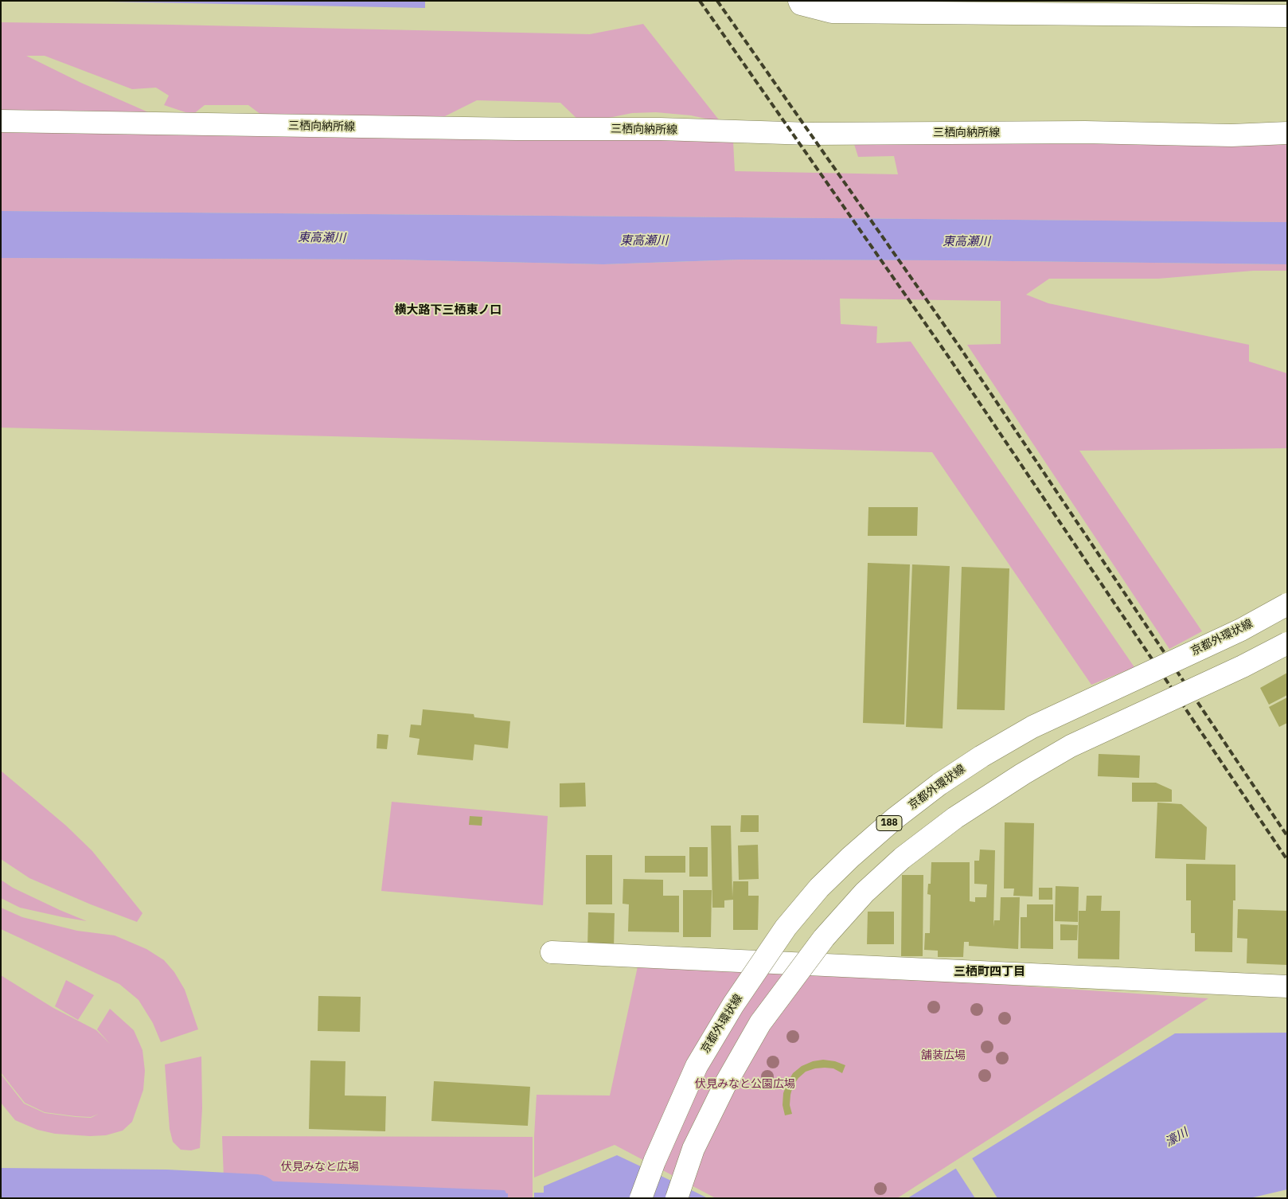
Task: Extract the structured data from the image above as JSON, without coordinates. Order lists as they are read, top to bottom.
{
  "streets": {
    "main road": ["三栖向納所線", "京都外環状線", "188"]
  },
  "districts": ["横大路下三栖東ノ口", "三栖町四丁目"],
  "water": ["東高瀬川", "濠川"],
  "parks": ["舗装広場", "伏見みなと公園広場", "伏見みなと広場"]
}
